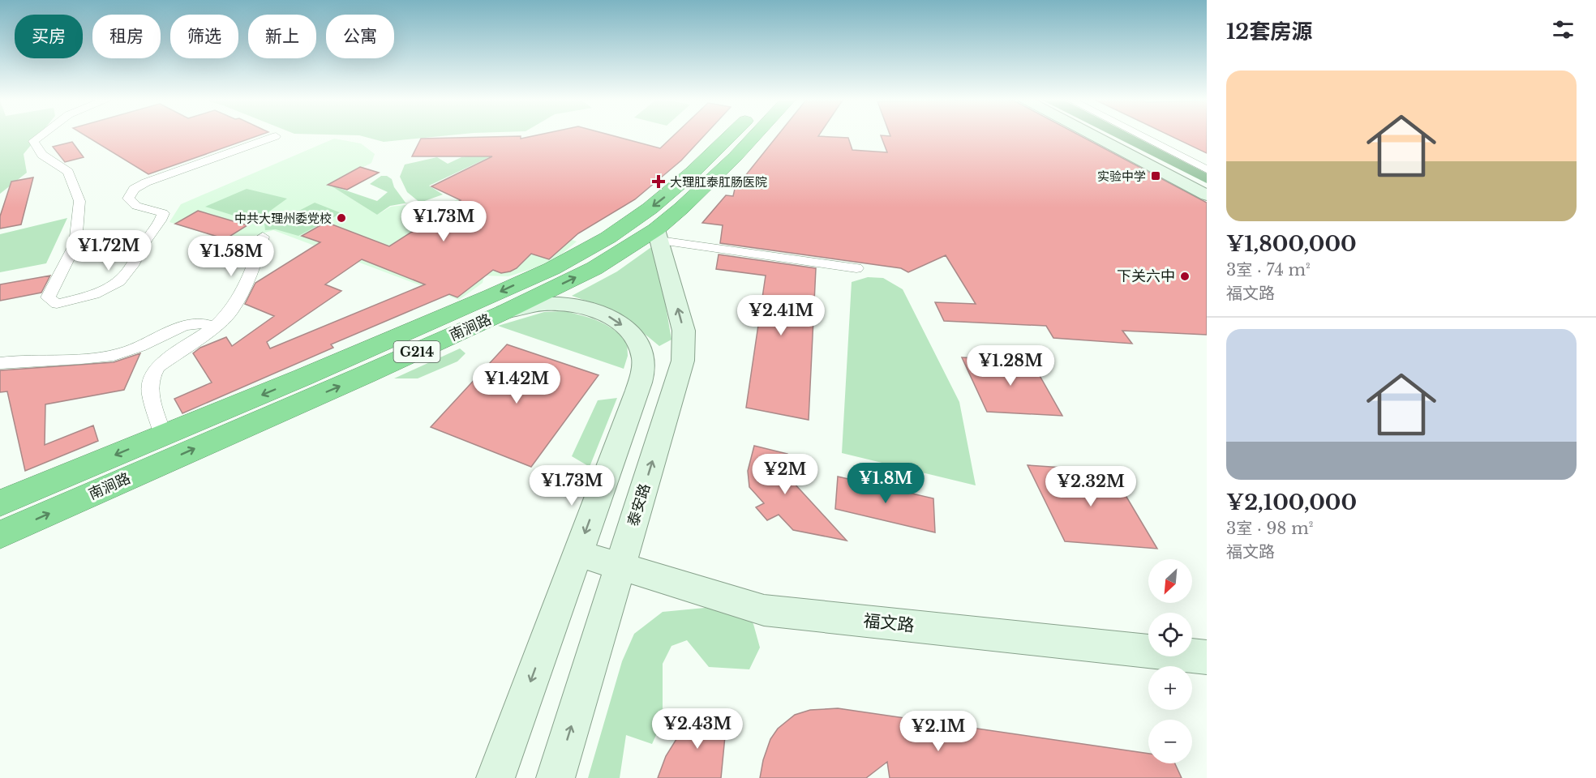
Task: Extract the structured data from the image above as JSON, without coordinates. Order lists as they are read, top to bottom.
{
  "streets": {
    "highway": ["南涧路", "G214"],
    "main road": ["泰安路", "福文路"]
  },
  "crossings": [
    ["南涧路", "泰安路"],
    ["泰安路", "福文路"]
  ],
  "places": {
    "transit": ["实验中学"],
    "health": ["大理肛泰肛肠医院"],
    "other": ["中共大理州委党校", "下关六中"]
  },
  "north": "bottom left",
  "page": {
    "heading": "12套房源",
    "chip": [
      "买房",
      "租房",
      "筛选",
      "新上",
      "公寓"
    ],
    "list": [
      {
        "name": "¥1,800,000",
        "note": "3室 · 74 m² · 福文路"
      },
      {
        "name": "¥2,100,000",
        "note": "3室 · 98 m² · 福文路"
      }
    ],
    "price": [
      "¥1.73M",
      "¥1.72M",
      "¥1.58M",
      "¥2.41M",
      "¥1.28M",
      "¥1.42M",
      "¥2M",
      "¥1.8M",
      "¥1.73M",
      "¥2.32M",
      "¥2.43M",
      "¥2.1M"
    ],
    "map_buttons": ["+", "−"]
  }
}
